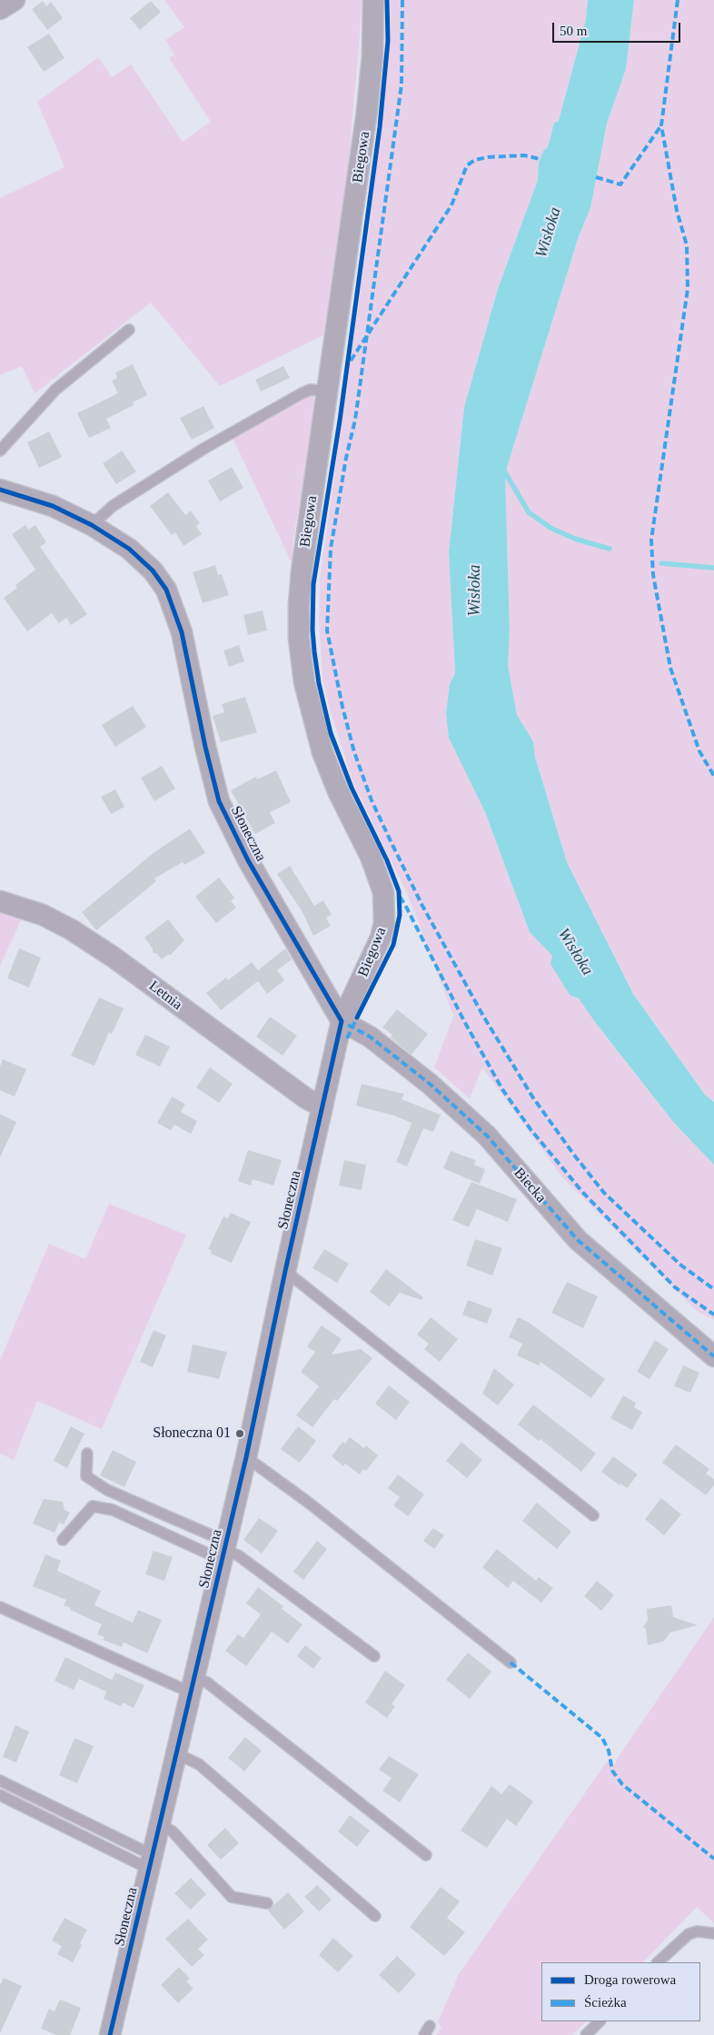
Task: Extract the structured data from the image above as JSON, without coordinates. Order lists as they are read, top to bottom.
{
  "streets": {
    "street": [
      "Biegowa",
      "Słoneczna",
      "Letnia",
      "Biecka"
    ]
  },
  "crossings": [
    ["Biegowa", "Słoneczna"],
    ["Biegowa", "Biecka"],
    ["Słoneczna", "Letnia"],
    ["Słoneczna", "Biecka"]
  ],
  "water": ["Wisłoka"],
  "places": ["Słoneczna 01"],
  "legend": ["Droga rowerowa", "Ścieżka"],
  "scale_bar": "50 m"
}
